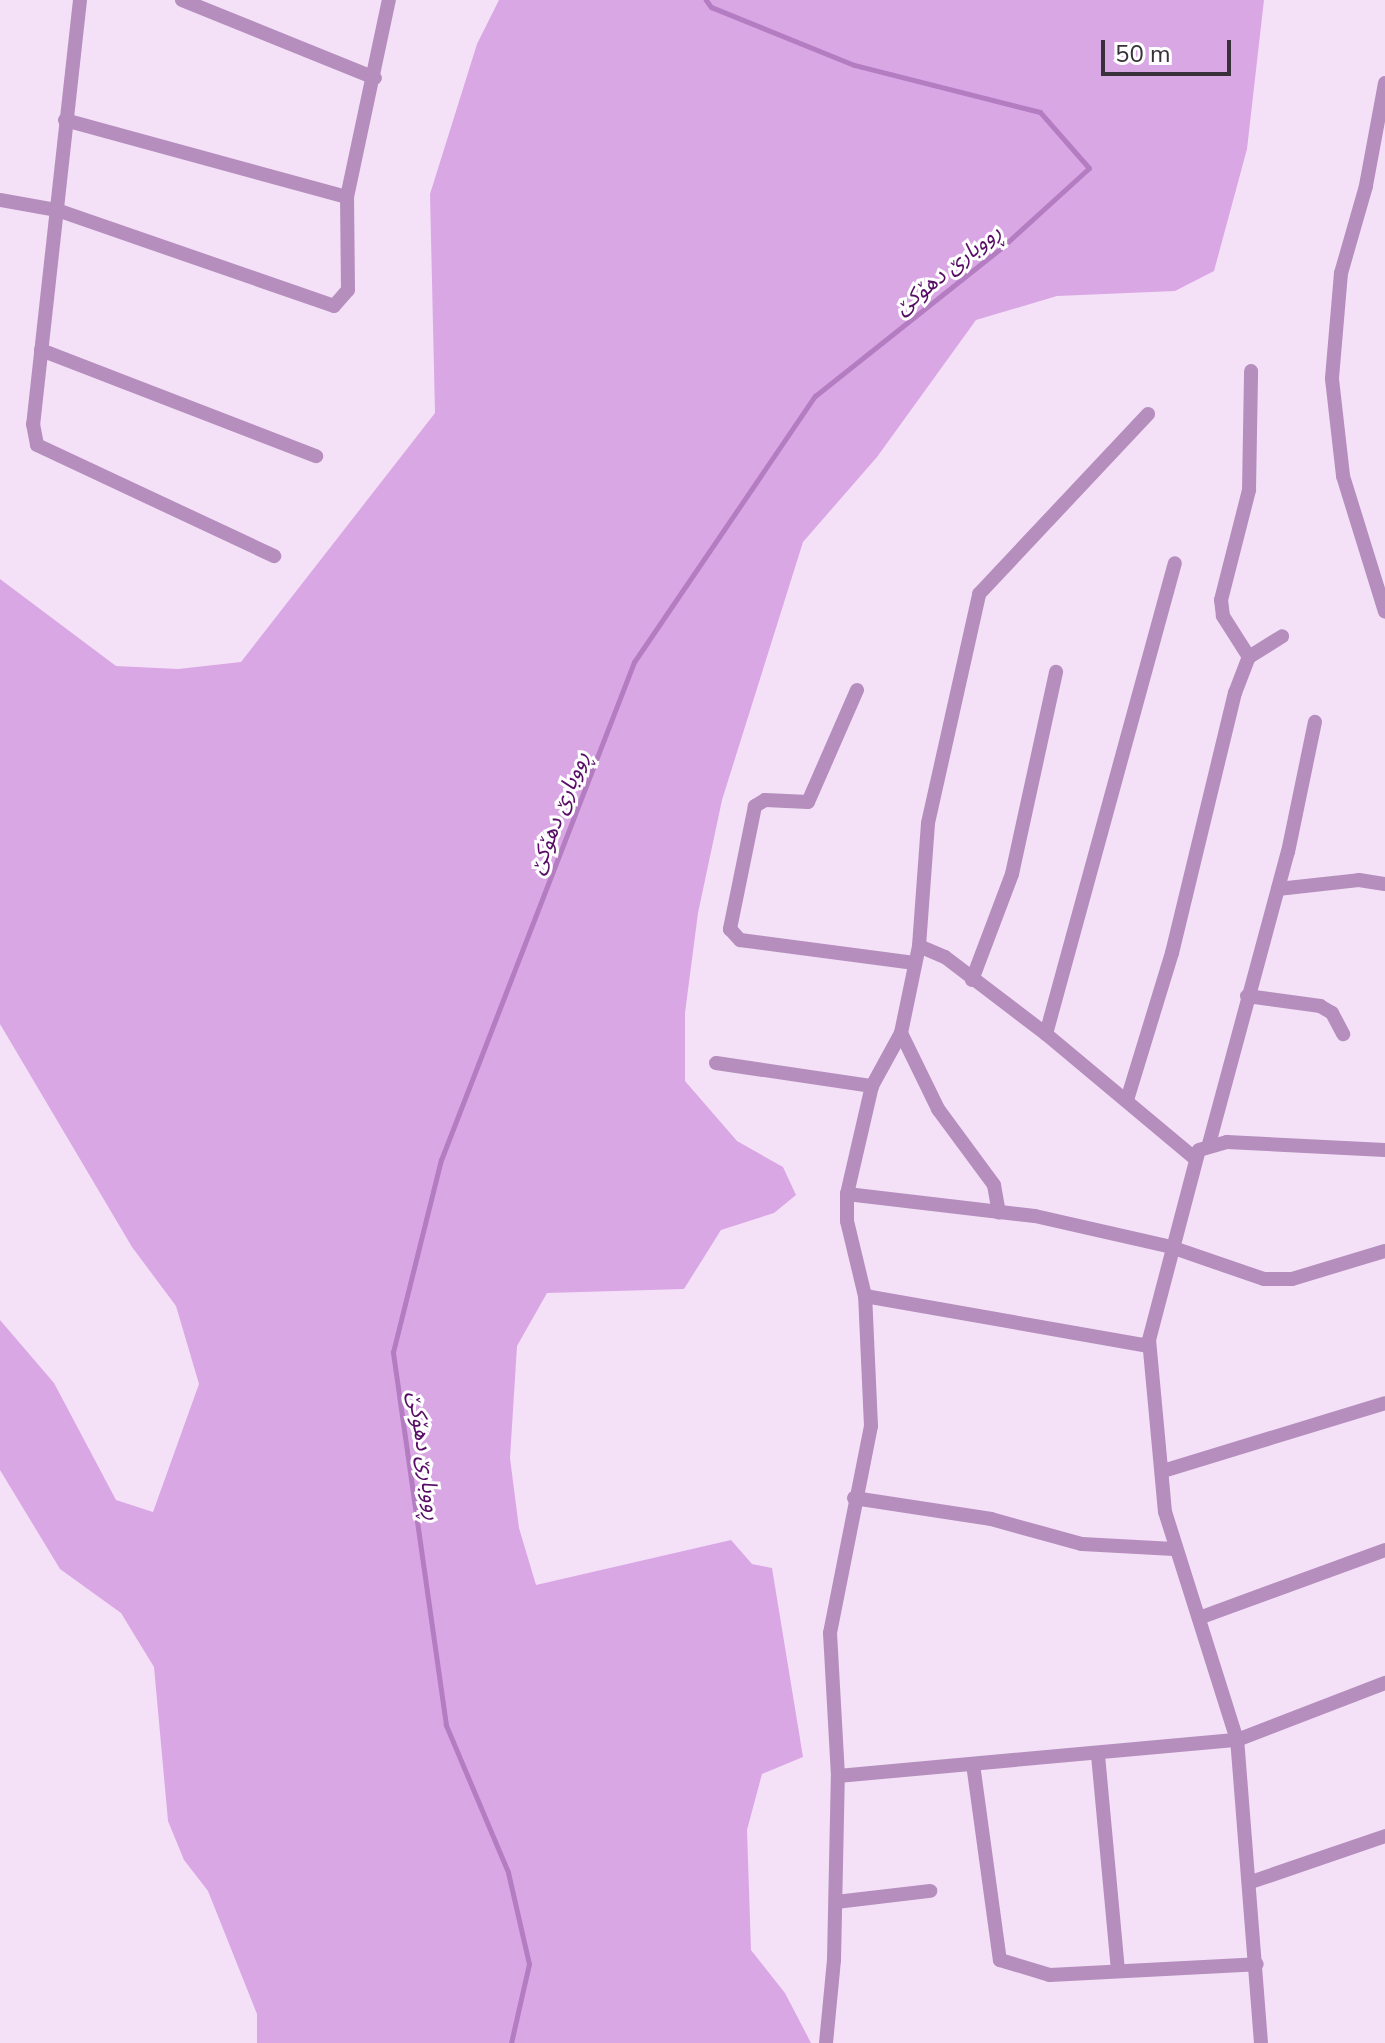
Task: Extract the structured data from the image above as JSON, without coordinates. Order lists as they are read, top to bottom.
{
  "water": ["ڕووبارێ دهۆكێ"],
  "scale_bar": "50 m"
}
